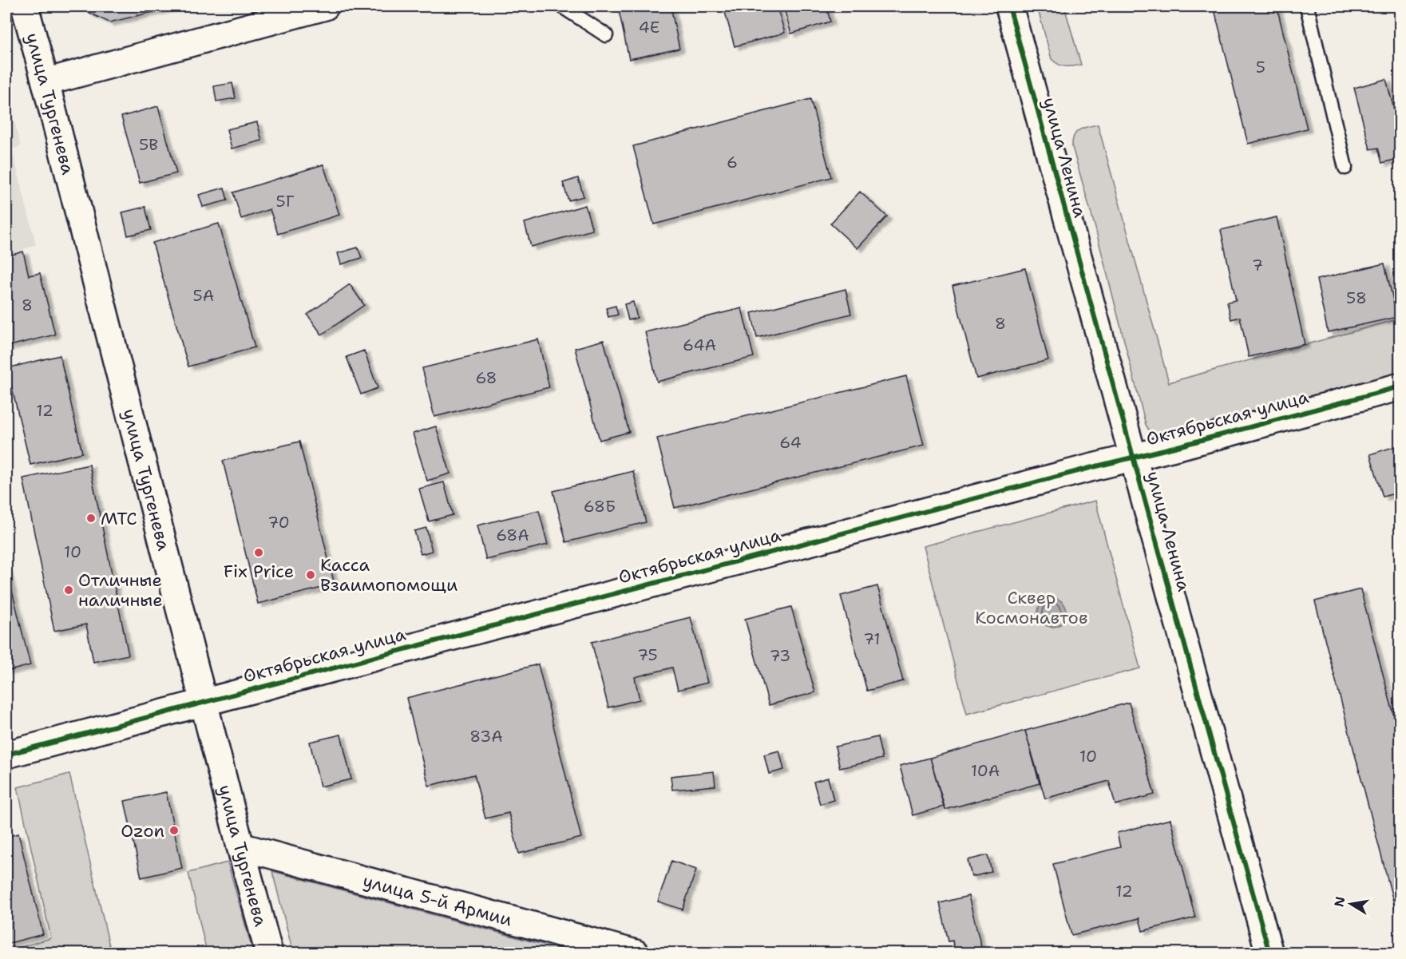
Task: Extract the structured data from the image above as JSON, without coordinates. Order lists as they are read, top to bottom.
{
  "streets": {
    "street": [
      "улица Тургенева",
      "улица Ленина",
      "Октябрьская улица",
      "улица 5-й Армии"
    ]
  },
  "crossings": [
    ["улица Тургенева", "Октябрьская улица"],
    ["улица Тургенева", "улица 5-й Армии"],
    ["улица Ленина", "Октябрьская улица"]
  ],
  "parks": ["Сквер Космонавтов"],
  "places": [
    "МТС",
    "Fix Price",
    "Касса Взаимопомощи",
    "Отличные наличные",
    "Ozon"
  ],
  "house_numbers": [
    "4Е",
    "5",
    "5В",
    "6",
    "5Г",
    "7",
    "5А",
    "58",
    "8",
    "8",
    "64А",
    "68",
    "12",
    "64",
    "68Б",
    "70",
    "68А",
    "10",
    "71",
    "75",
    "73",
    "83А",
    "10",
    "10А",
    "12"
  ],
  "north": "left"
}
